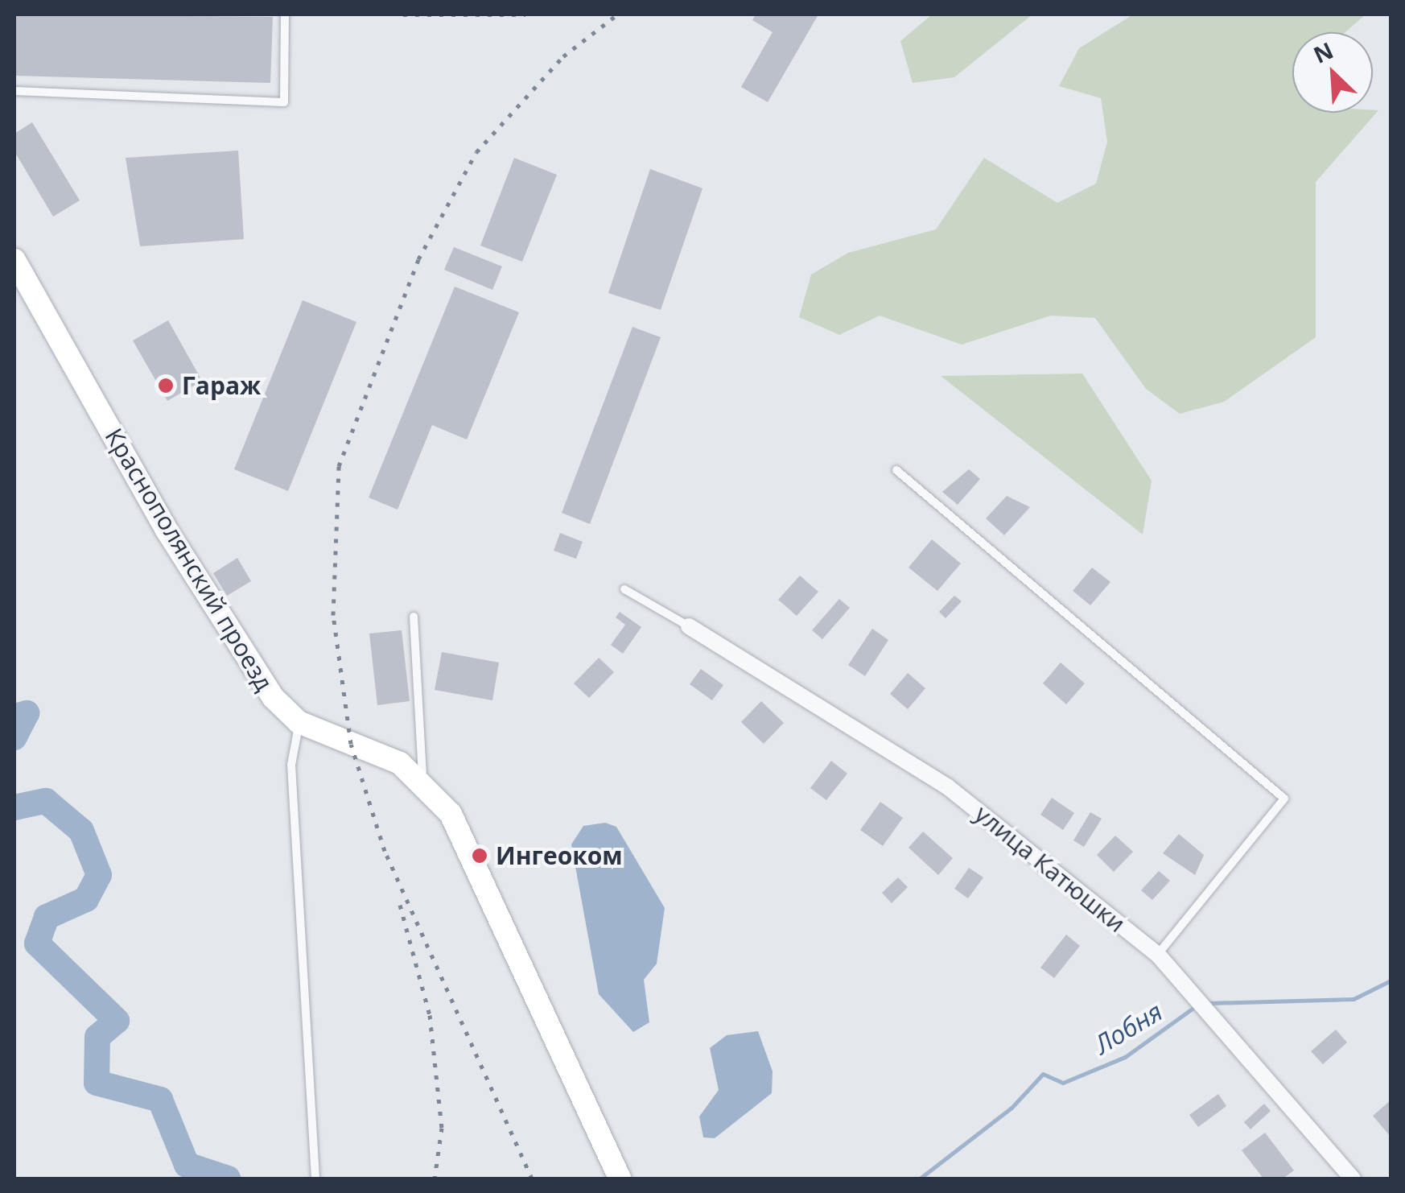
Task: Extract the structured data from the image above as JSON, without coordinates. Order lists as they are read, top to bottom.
{
  "streets": {
    "main road": ["Краснополянский проезд"],
    "street": ["улица Катюшки"]
  },
  "water": ["Лобня"],
  "places": ["Гараж", "Ингеоком"],
  "north": "top left"
}
